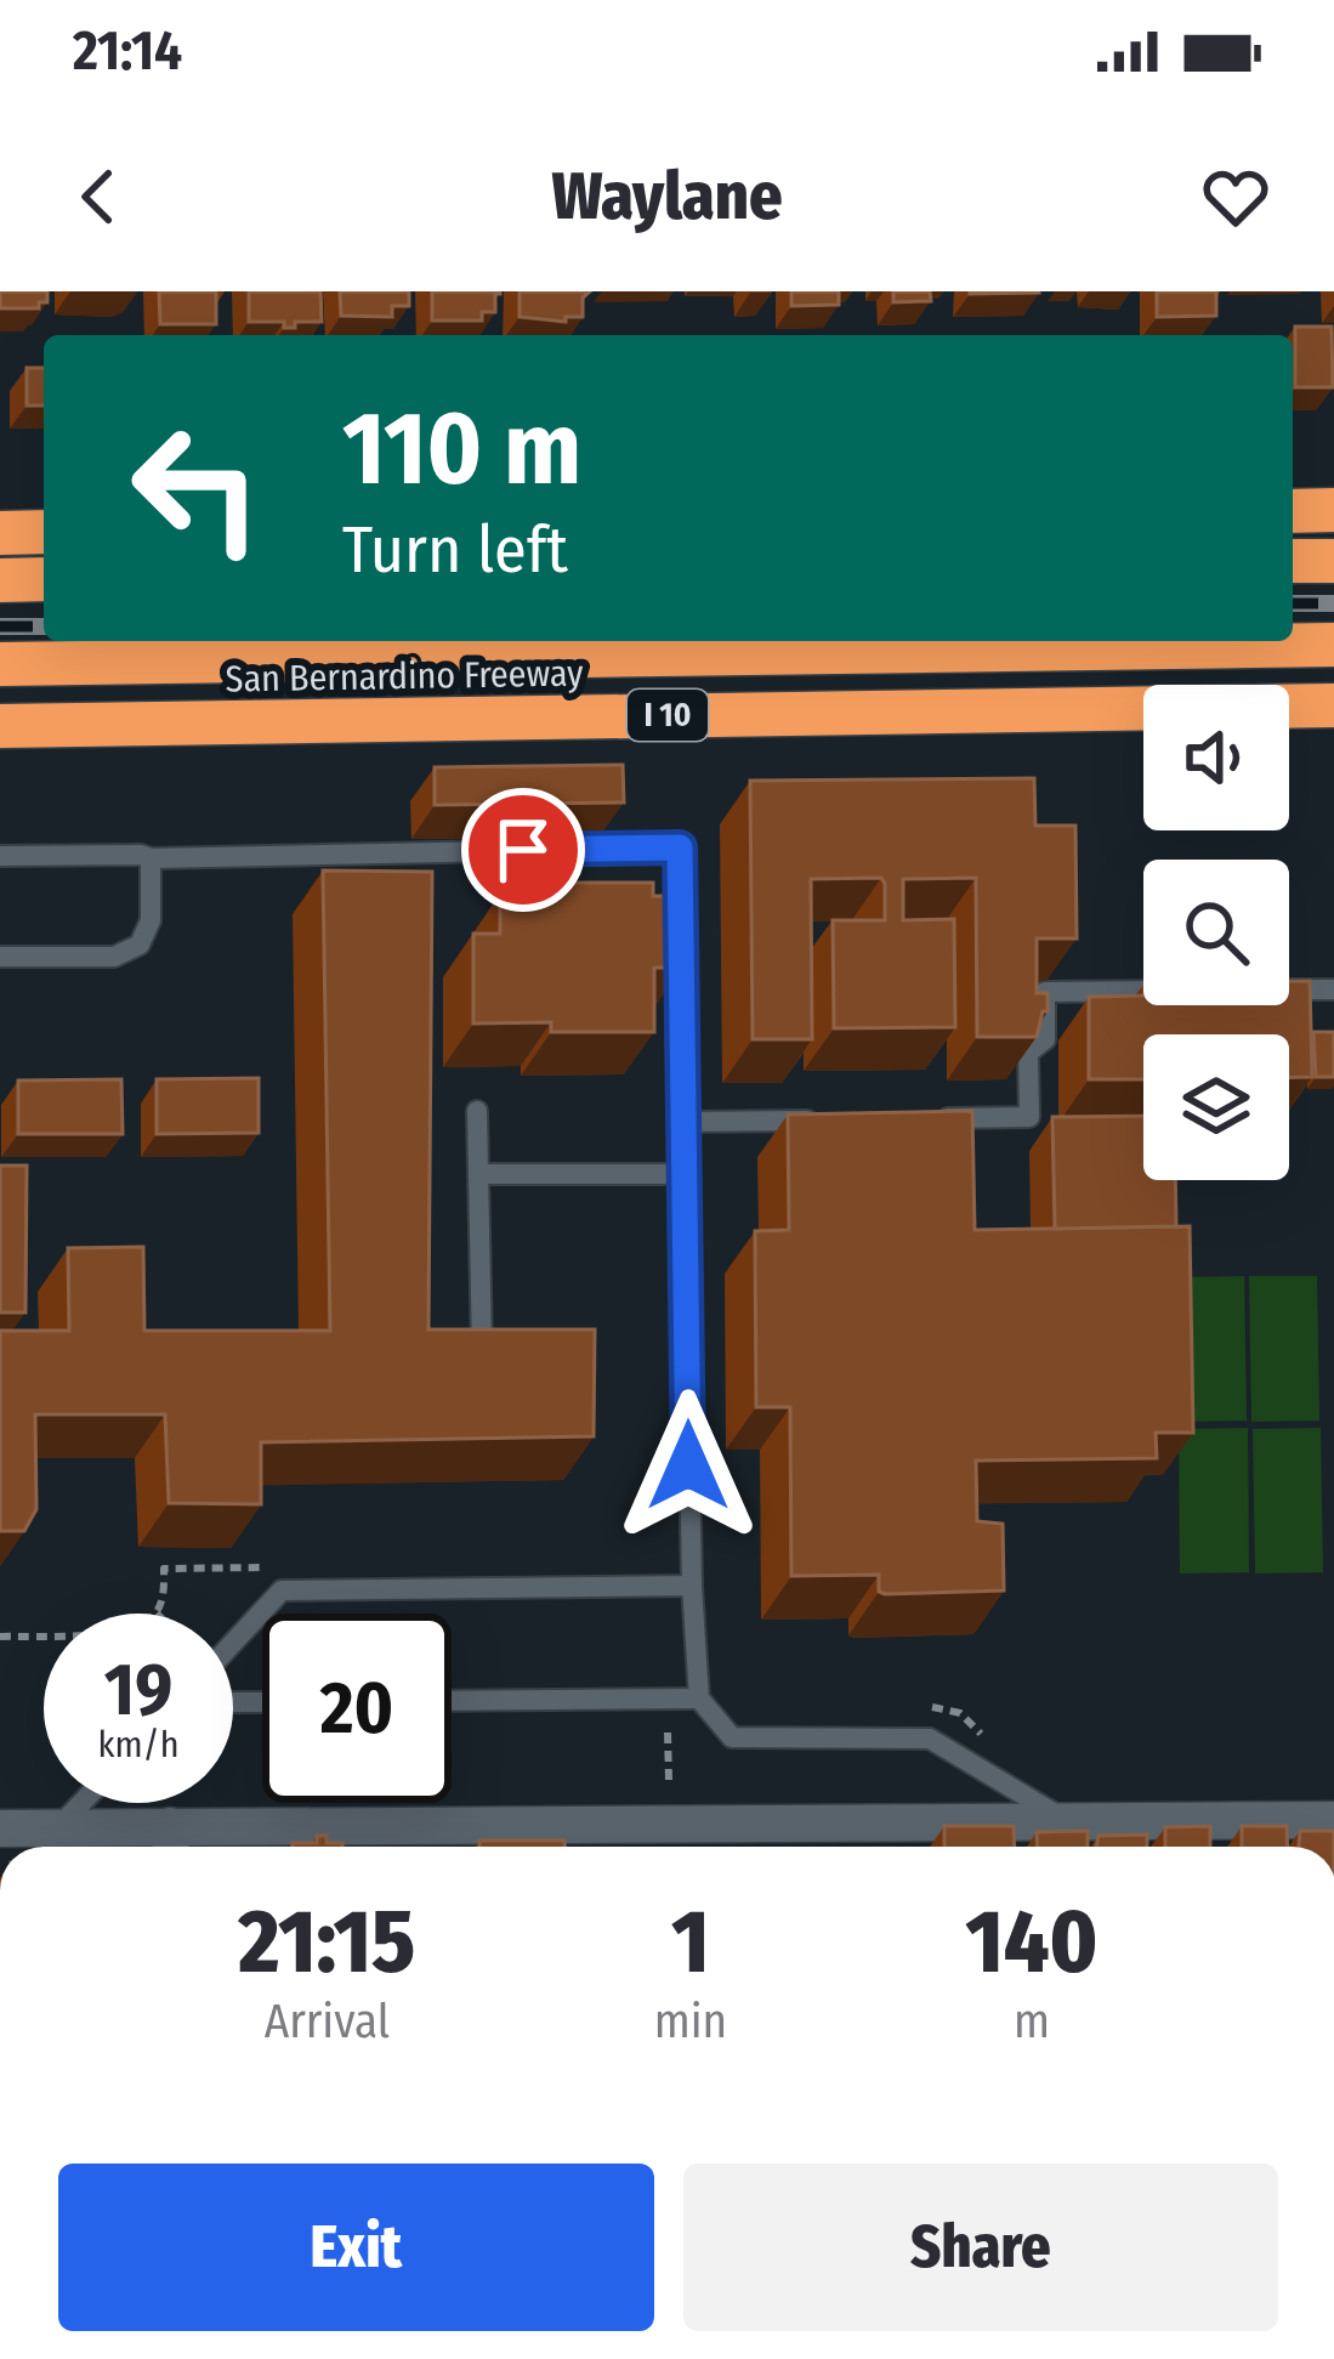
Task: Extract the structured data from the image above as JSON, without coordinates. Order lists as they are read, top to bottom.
{
  "streets": {
    "highway": ["San Bernardino Freeway", "I 10"]
  },
  "page": {
    "status": "21:14",
    "header": "Waylane",
    "turn": ["110 m", "Turn left"],
    "speed": "19 km/h",
    "limit": "20",
    "eta": [
      "21:15",
      "Arrival",
      "1",
      "min",
      "140",
      "m"
    ],
    "buttons": ["Exit", "Share"]
  }
}
